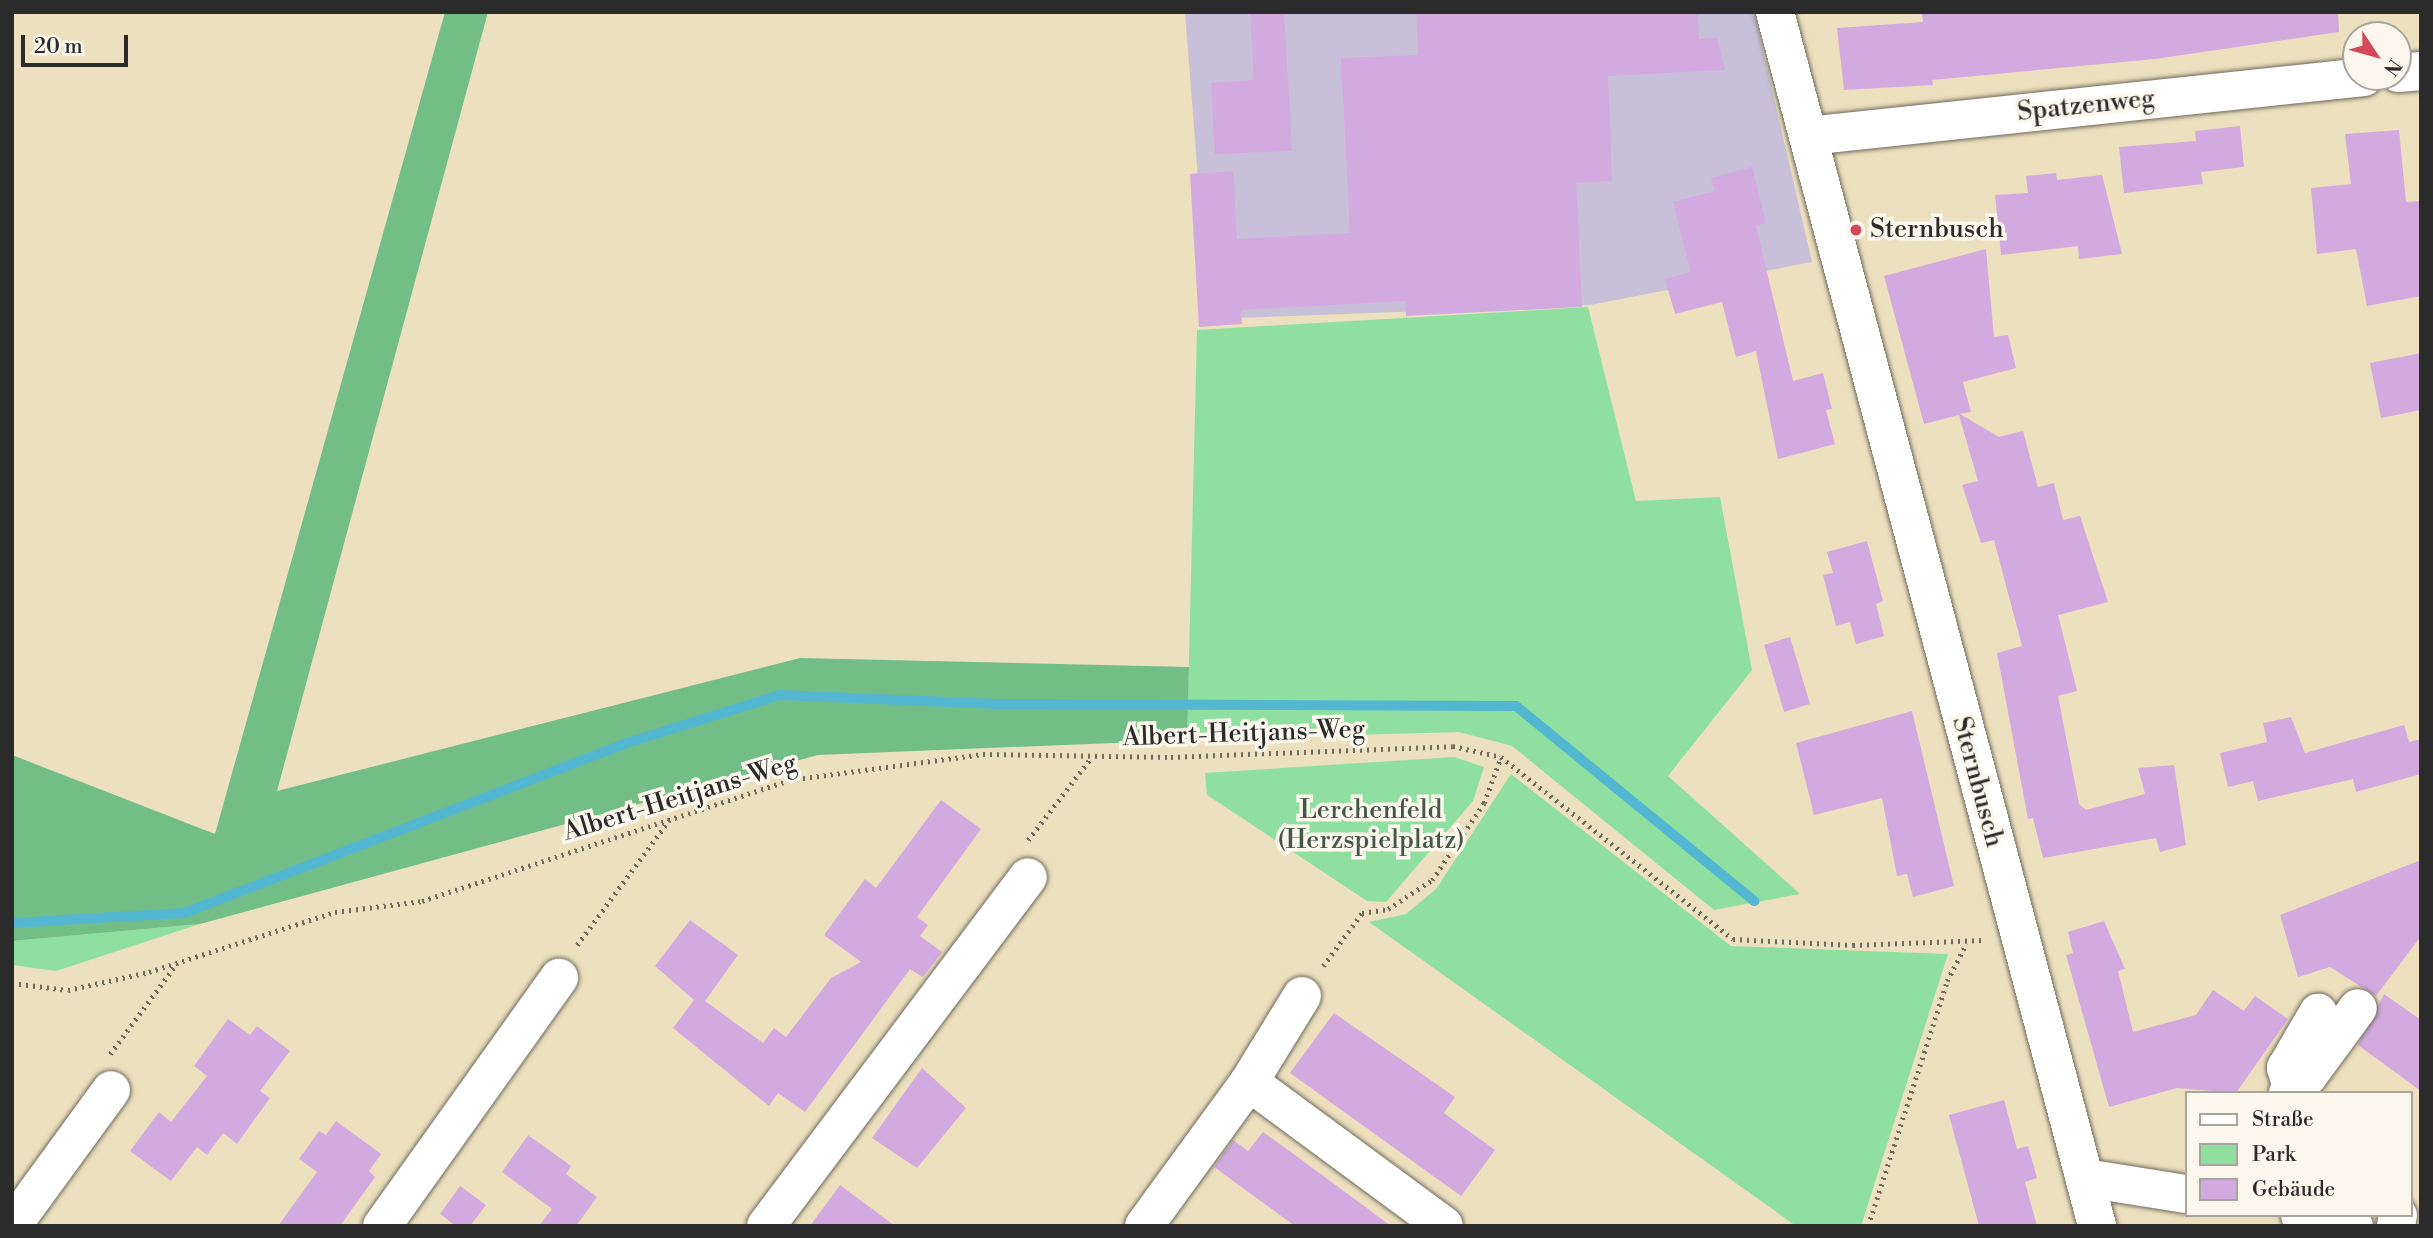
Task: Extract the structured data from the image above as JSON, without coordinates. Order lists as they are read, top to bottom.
{
  "streets": {
    "street": ["Spatzenweg", "Sternbusch"],
    "path": ["Albert-Heitjans-Weg"]
  },
  "crossings": [
    ["Spatzenweg", "Sternbusch"],
    ["Albert-Heitjans-Weg", "Sternbusch"]
  ],
  "parks": ["Lerchenfeld (Herzspielplatz)"],
  "places": ["Sternbusch"],
  "legend": ["Straße", "Park", "Gebäude"],
  "scale_bar": "20 m",
  "north": "bottom right"
}
